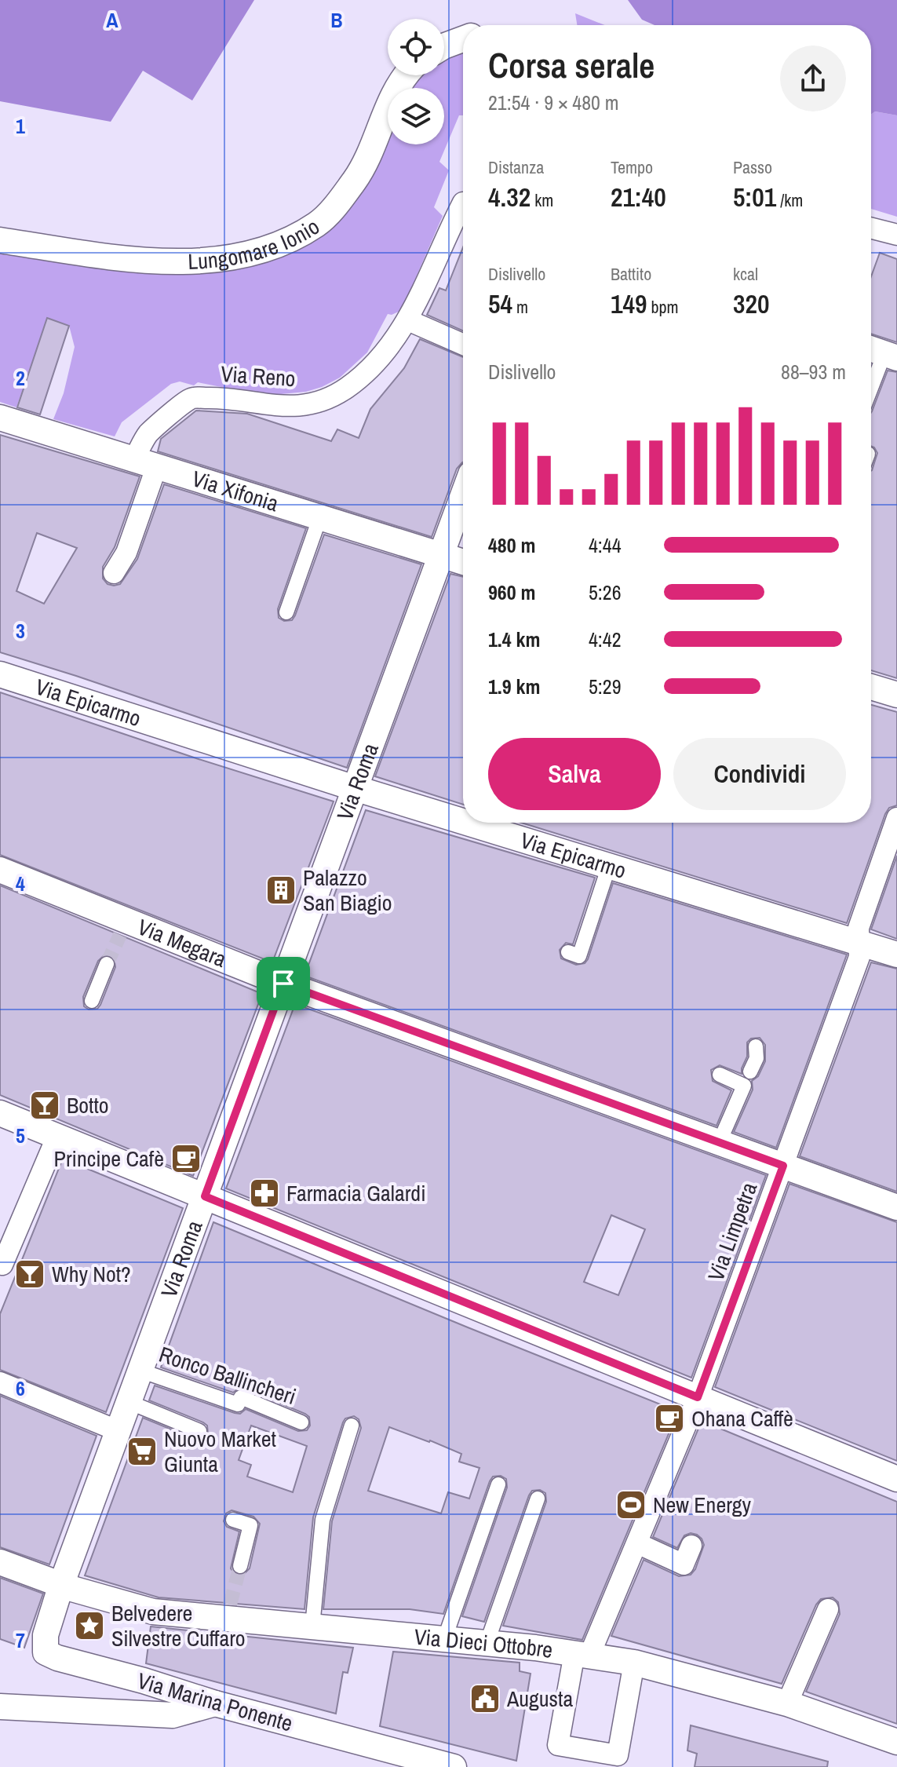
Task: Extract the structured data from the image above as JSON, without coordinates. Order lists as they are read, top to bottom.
{
  "streets": {
    "street": [
      "Lungomare Ionio",
      "Via Reno",
      "Via Xifonia",
      "Via Epicarmo",
      "Via Roma",
      "Via Megara",
      "Via Limpetra",
      "Ronco Ballincheri",
      "Via Dieci Ottobre",
      "Via Marina Ponente"
    ]
  },
  "crossings": [
    ["Via Reno", "Via Xifonia"],
    ["Via Xifonia", "Via Roma"],
    ["Via Epicarmo", "Via Roma"],
    ["Via Epicarmo", "Via Limpetra"],
    ["Via Roma", "Via Megara"],
    ["Via Roma", "Ronco Ballincheri"],
    ["Via Roma", "Via Dieci Ottobre"],
    ["Via Roma", "Via Marina Ponente"],
    ["Via Megara", "Via Limpetra"],
    ["Via Limpetra", "Via Dieci Ottobre"],
    ["Via Dieci Ottobre", "Via Marina Ponente"]
  ],
  "places": {
    "building": ["Palazzo San Biagio"],
    "bar": ["Botto", "Why Not?"],
    "cafe": ["Principe Cafè", "Ohana Caffè"],
    "pharmacy": ["Farmacia Galardi"],
    "supermarket": ["Nuovo Market Giunta"],
    "sports": ["New Energy"],
    "place": ["Belvedere Silvestre Cuffaro"],
    "public building": ["Augusta"]
  },
  "page": {
    "heading": ["Corsa serale", "21:54 · 9 × 480 m"],
    "stats": [
      ["Distanza", "4.32 km"],
      ["Tempo", "21:40"],
      ["Passo", "5:01 /km"],
      ["Dislivello", "54 m"],
      ["Battito", "149 bpm"],
      ["kcal", "320"]
    ],
    "chart": ["Dislivello", "88–93 m"],
    "list": [
      {
        "name": "480 m",
        "note": "4:44"
      },
      {
        "name": "960 m",
        "note": "5:26"
      },
      {
        "name": "1.4 km",
        "note": "4:42"
      },
      {
        "name": "1.9 km",
        "note": "5:29"
      }
    ],
    "buttons": ["Salva", "Condividi"]
  },
  "grid": {
    "columns": ["A", "B"],
    "rows": [
      "1",
      "2",
      "3",
      "4",
      "5",
      "6",
      "7"
    ]
  }
}
